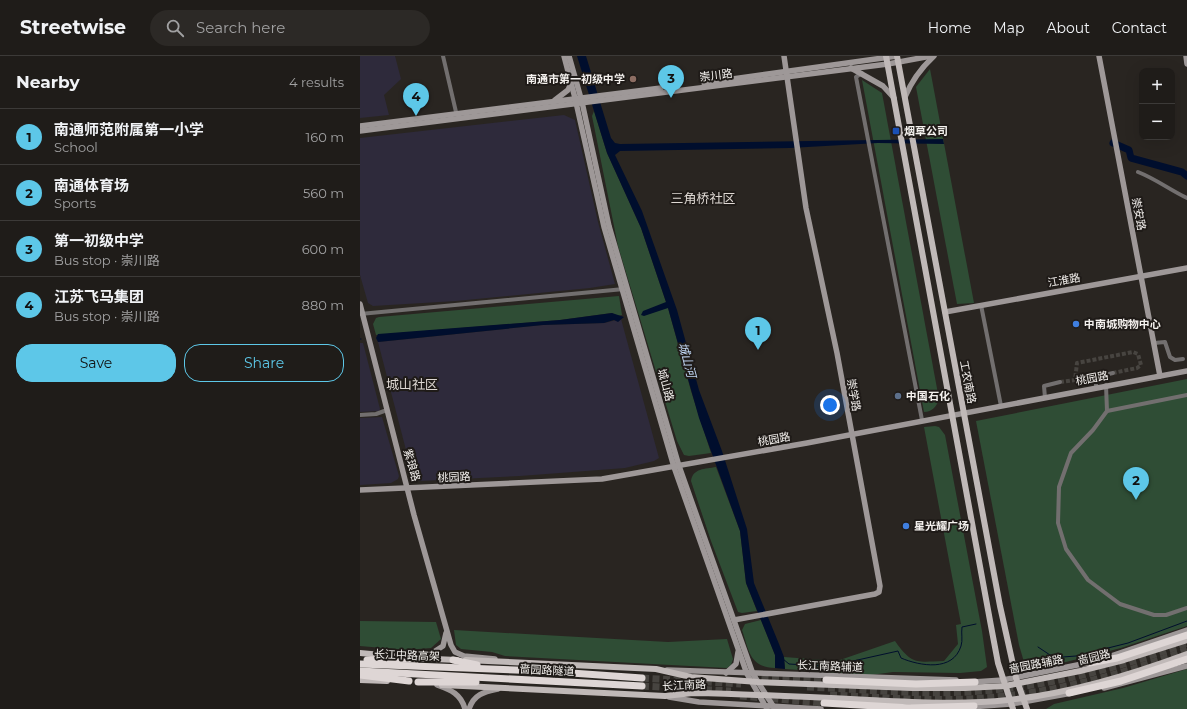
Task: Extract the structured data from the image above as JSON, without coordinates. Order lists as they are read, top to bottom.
{
  "streets": {
    "highway": ["长江中路高架", "啬园路隧道"],
    "main road": ["工农南路", "啬园路", "长江南路"],
    "street": [
      "崇川路",
      "崇安路",
      "江淮路",
      "桃园路",
      "城山路",
      "崇学路",
      "紫琅路",
      "啬园路辅路",
      "长江南路辅道"
    ]
  },
  "crossings": [
    ["崇川路", "工农南路"],
    ["崇川路", "城山路"],
    ["崇川路", "崇学路"],
    ["崇安路", "江淮路"],
    ["崇安路", "桃园路"],
    ["江淮路", "工农南路"],
    ["桃园路", "工农南路"],
    ["桃园路", "城山路"],
    ["桃园路", "崇学路"],
    ["桃园路", "紫琅路"],
    ["工农南路", "啬园路"],
    ["工农南路", "啬园路辅路"],
    ["工农南路", "长江南路辅道"],
    ["工农南路", "长江南路"],
    ["城山路", "崇学路"],
    ["城山路", "长江南路辅道"],
    ["城山路", "长江南路"],
    ["紫琅路", "长江南路"],
    ["长江中路高架", "啬园路隧道"],
    ["长江中路高架", "长江南路"],
    ["啬园路", "啬园路辅路"],
    ["啬园路", "长江南路辅道"],
    ["啬园路", "长江南路"],
    ["长江南路辅道", "长江南路"],
    ["啬园路隧道", "长江南路"]
  ],
  "districts": ["三角桥社区", "城山社区"],
  "water": ["城山河"],
  "places": {
    "other": [
      "南通市第一初级中学",
      "中南城购物中心",
      "中国石化",
      "星光耀广场"
    ],
    "transit": ["烟草公司"]
  },
  "page": {
    "header": "Streetwise",
    "search": "Search here",
    "nav": [
      "Home",
      "Map",
      "About",
      "Contact"
    ],
    "heading": ["Nearby", "4 results"],
    "pins": [
      "3",
      "4",
      "1",
      "2"
    ],
    "map_buttons": ["+", "−"],
    "list": [
      {
        "mark": "1",
        "name": "南通师范附属第一小学",
        "note": "School",
        "value": "160 m"
      },
      {
        "mark": "2",
        "name": "南通体育场",
        "note": "Sports",
        "value": "560 m"
      },
      {
        "mark": "3",
        "name": "第一初级中学",
        "note": "Bus stop · 崇川路",
        "value": "600 m"
      },
      {
        "mark": "4",
        "name": "江苏飞马集团",
        "note": "Bus stop · 崇川路",
        "value": "880 m"
      }
    ],
    "buttons": ["Save", "Share"]
  }
}
